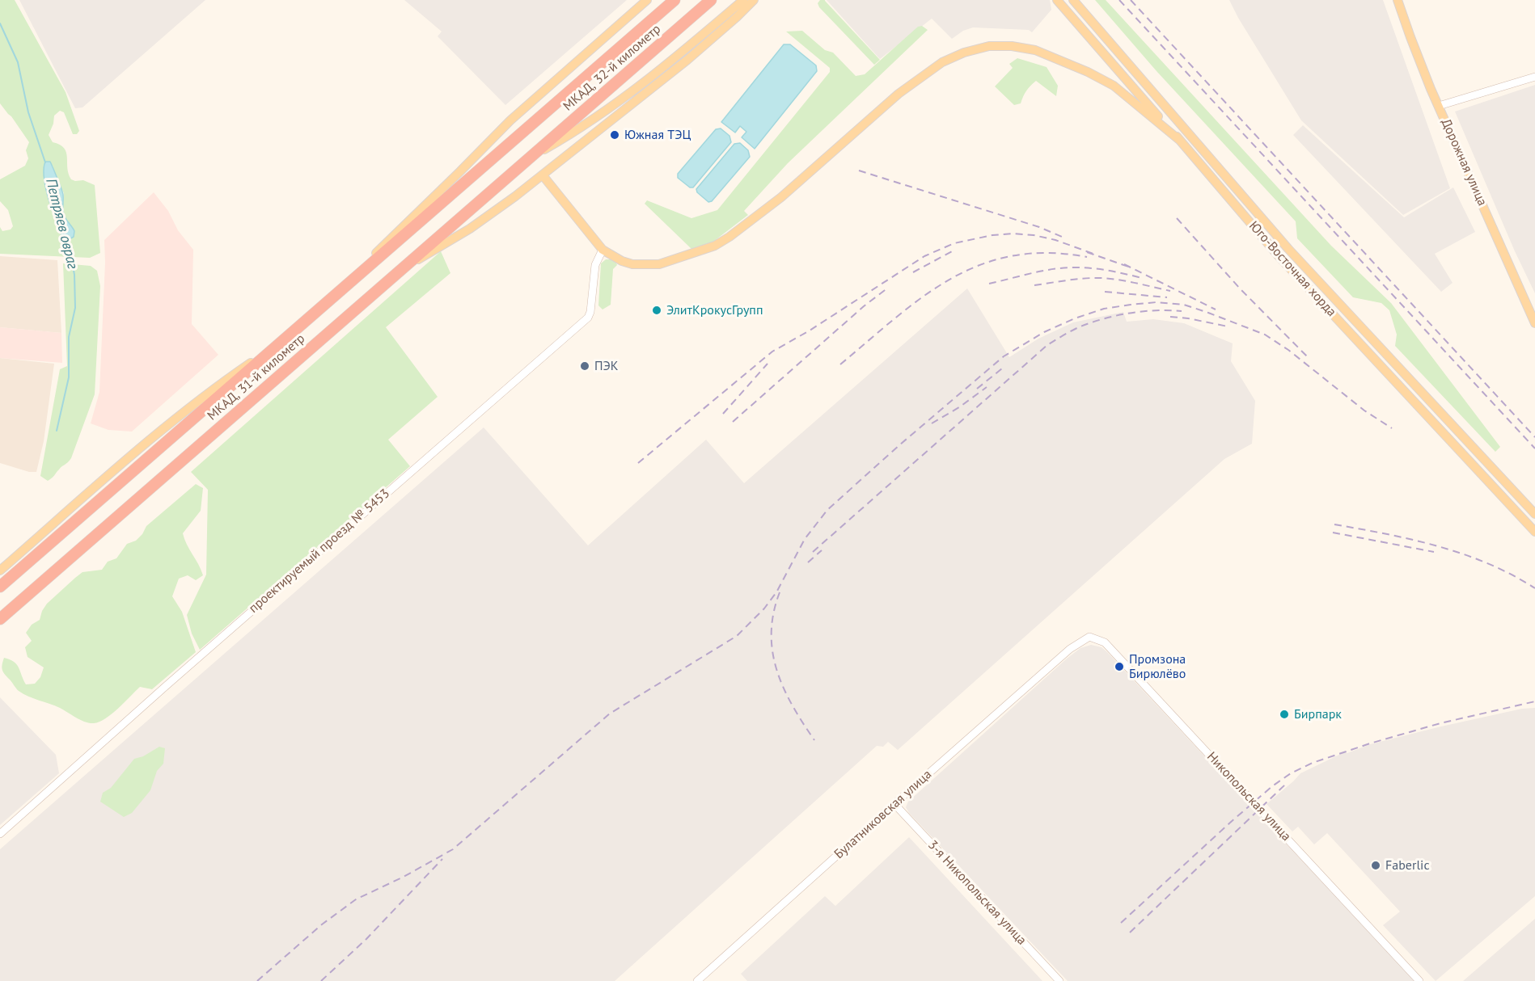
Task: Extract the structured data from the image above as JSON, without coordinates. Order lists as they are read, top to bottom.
{
  "streets": {
    "highway": ["МКАД, 32-й километр", "МКАД, 31-й километр"],
    "main road": ["Дорожная улица", "Юго-Восточная хорда"],
    "street": [
      "проектируемый проезд № 5453",
      "Никопольская улица",
      "Булатниковская улица",
      "3-я Никопольская улица"
    ]
  },
  "crossings": [
    ["МКАД, 32-й километр", "МКАД, 31-й километр"],
    ["Никопольская улица", "Булатниковская улица"],
    ["Булатниковская улица", "3-я Никопольская улица"]
  ],
  "water": ["Петряев овраг"],
  "places": [
    "Южная ТЭЦ",
    "ЭлитКрокусГрупп",
    "ПЭК",
    "Промзона Бирюлёво",
    "Бирпарк",
    "Faberlic"
  ]
}
